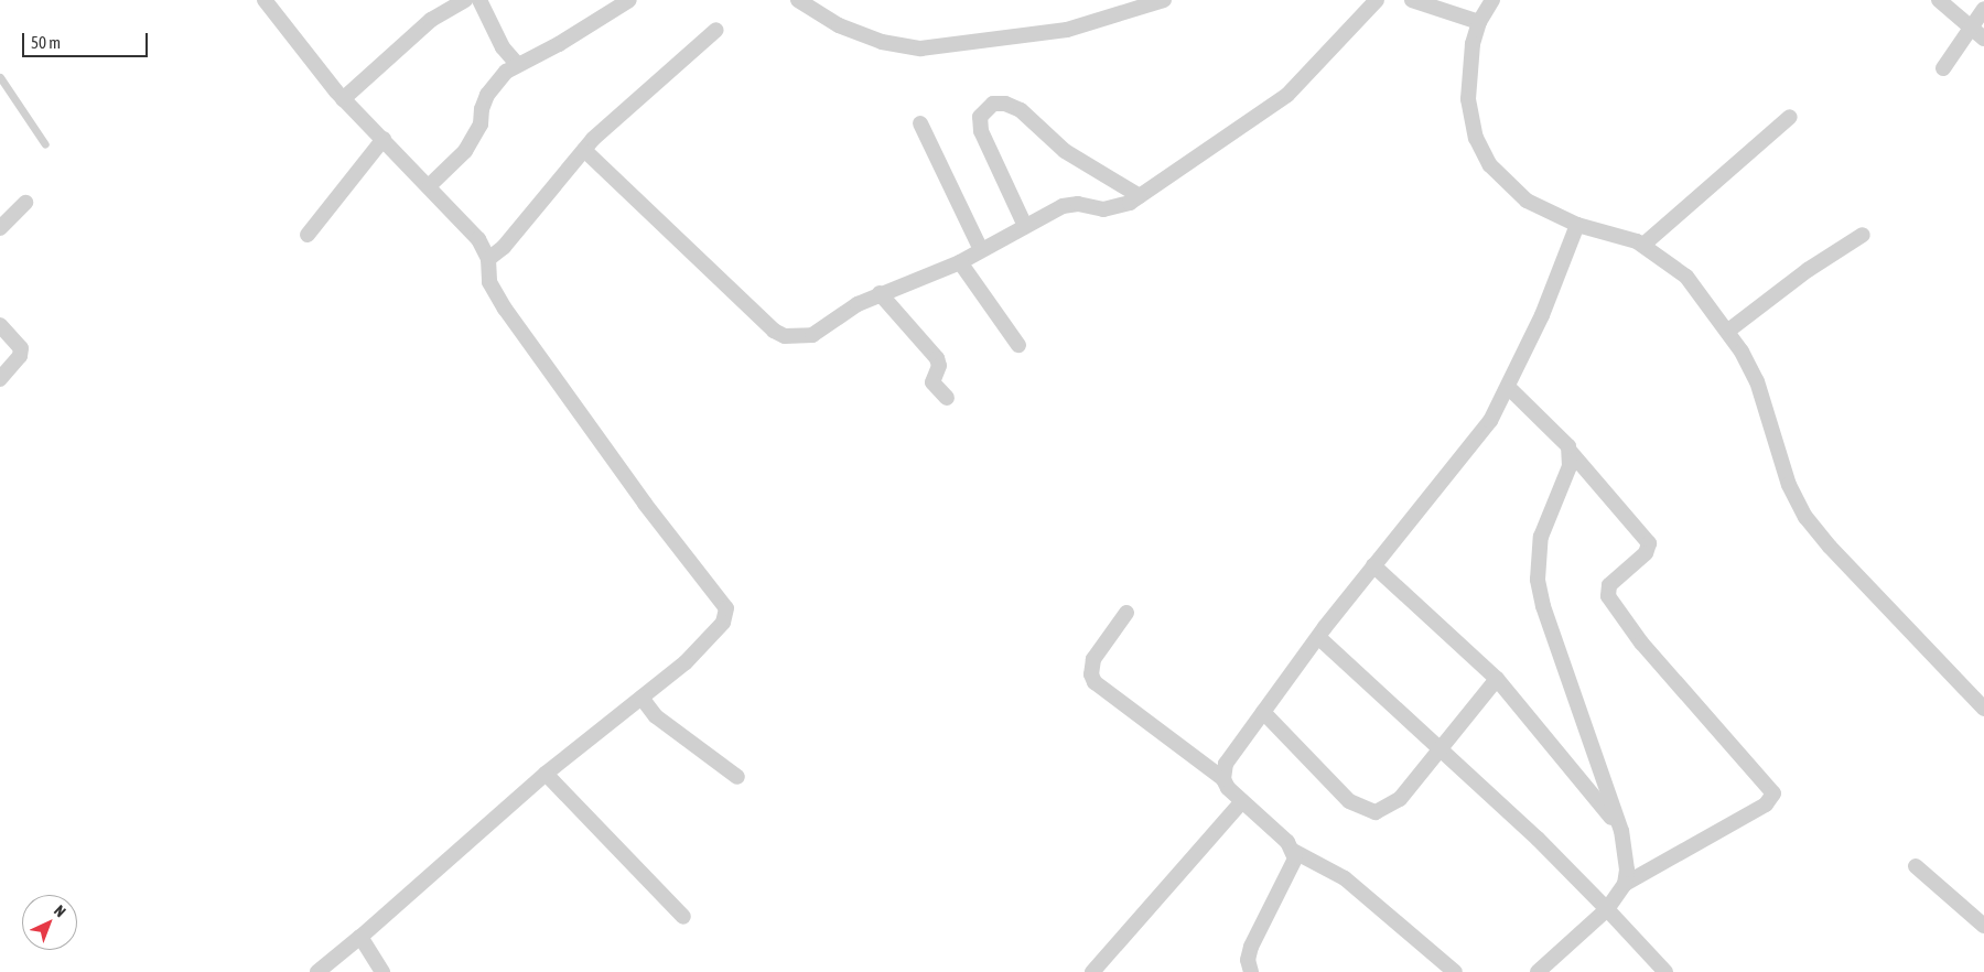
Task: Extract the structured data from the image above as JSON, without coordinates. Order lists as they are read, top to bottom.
{
  "scale_bar": "50 m",
  "north": "top right"
}
